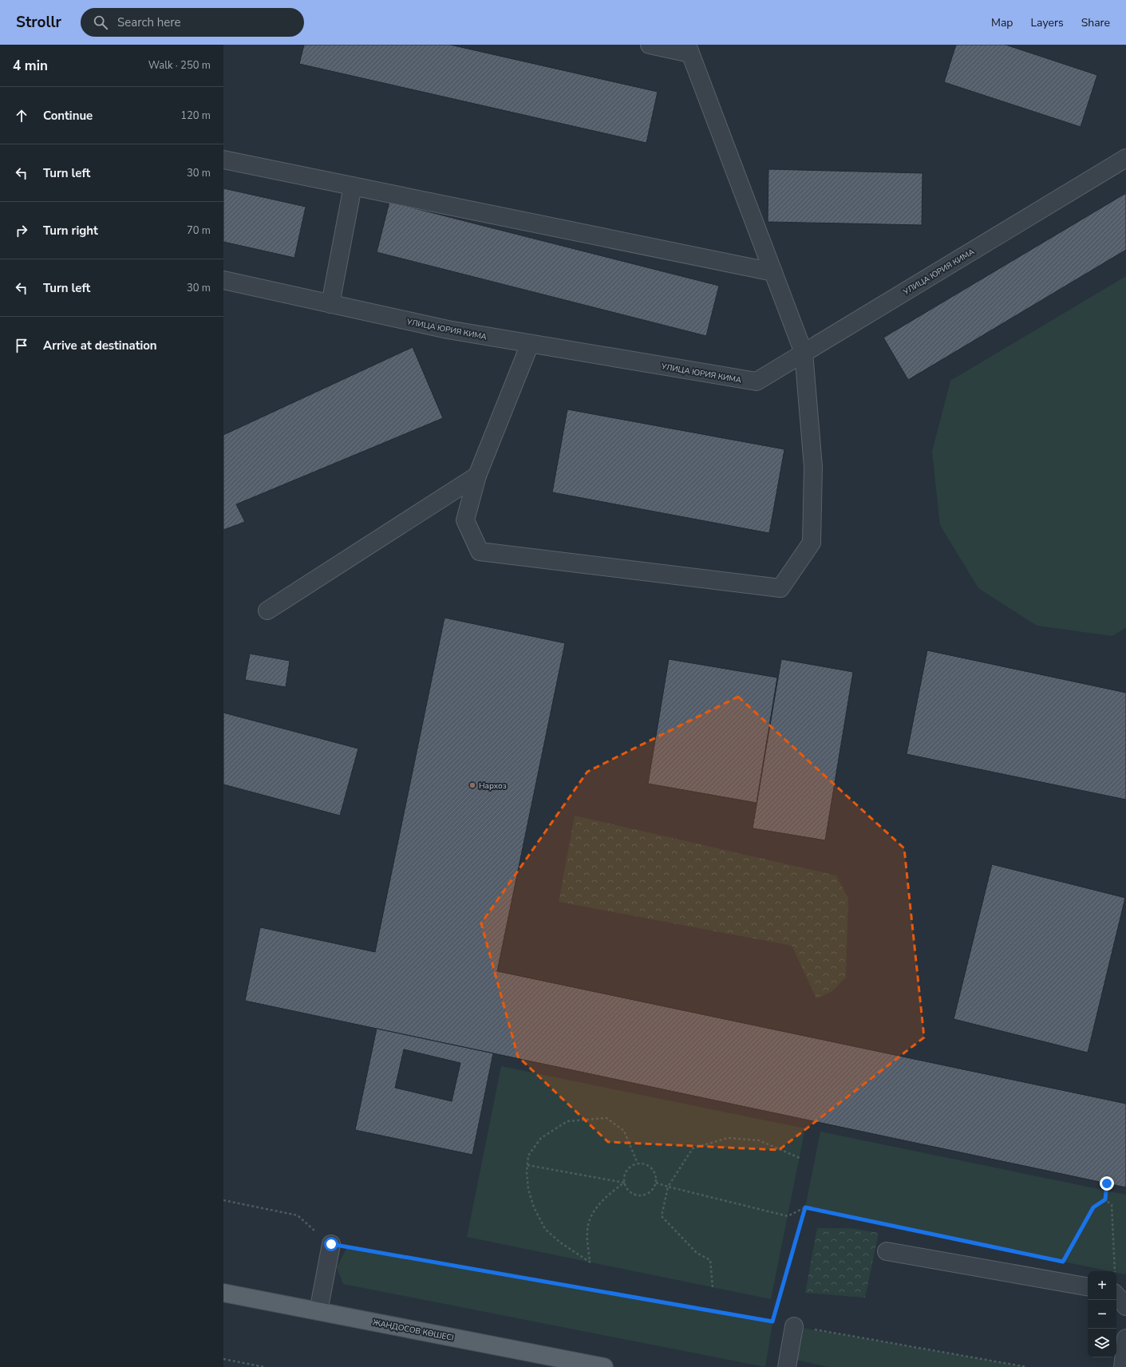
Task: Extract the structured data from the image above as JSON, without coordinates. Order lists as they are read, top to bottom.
{
  "streets": {
    "main road": ["ЖАНДОСОВ КӨШЕСІ"],
    "street": ["УЛИЦА ЮРИЯ КИМА"]
  },
  "places": ["Нархоз"],
  "page": {
    "header": "Strollr",
    "search": "Search here",
    "nav": ["Map", "Layers", "Share"],
    "heading": ["4 min", "Walk · 250 m"],
    "list": [
      ["Continue", "120 m"],
      ["Turn left", "30 m"],
      ["Turn right", "70 m"],
      ["Turn left", "30 m"],
      "Arrive at destination"
    ],
    "map_buttons": ["+", "−"]
  }
}
